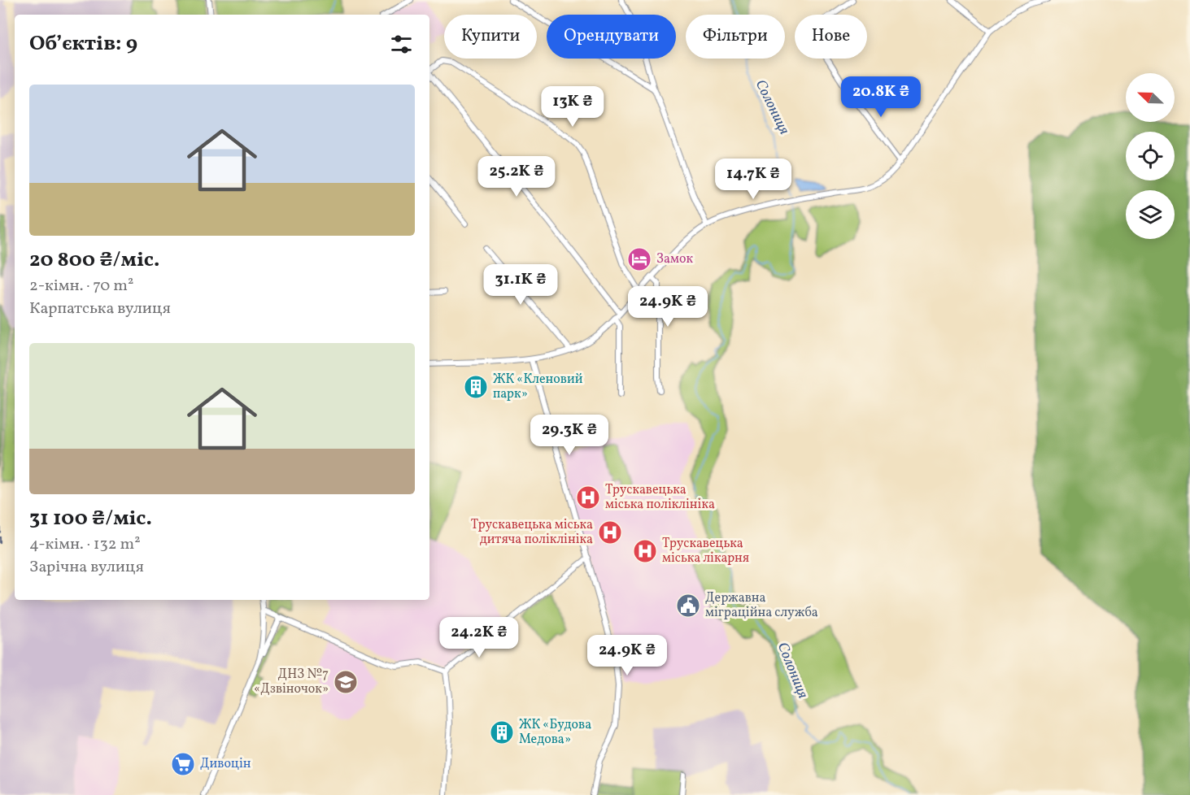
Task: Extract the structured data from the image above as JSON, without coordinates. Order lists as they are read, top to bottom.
{
  "water": ["Солониця"],
  "places": {
    "hotel": ["Замок"],
    "building": ["ЖК «Кленовий парк»", "ЖК «Будова Медова»"],
    "hospital": ["Трускавецька міська поліклініка", "Трускавецька міська дитяча поліклініка", "Трускавецька міська лікарня"],
    "public building": ["Державна міграційна служба"],
    "school or university": ["ДНЗ №7 «Дзвіночок»"],
    "supermarket": ["Дивоцін"]
  },
  "north": "top left",
  "page": {
    "chip": [
      "Купити",
      "Орендувати",
      "Фільтри",
      "Нове"
    ],
    "heading": "Об’єктів: 9",
    "list": [
      {
        "name": "20 800 ₴/міс.",
        "note": "2-кімн. · 70 m² · Карпатська вулиця"
      },
      {
        "name": "31 100 ₴/міс.",
        "note": "4-кімн. · 132 m² · Зарічна вулиця"
      }
    ],
    "price": [
      "20.8K ₴",
      "13K ₴",
      "25.2K ₴",
      "14.7K ₴",
      "31.1K ₴",
      "24.9K ₴",
      "29.3K ₴",
      "24.2K ₴",
      "24.9K ₴"
    ]
  }
}
